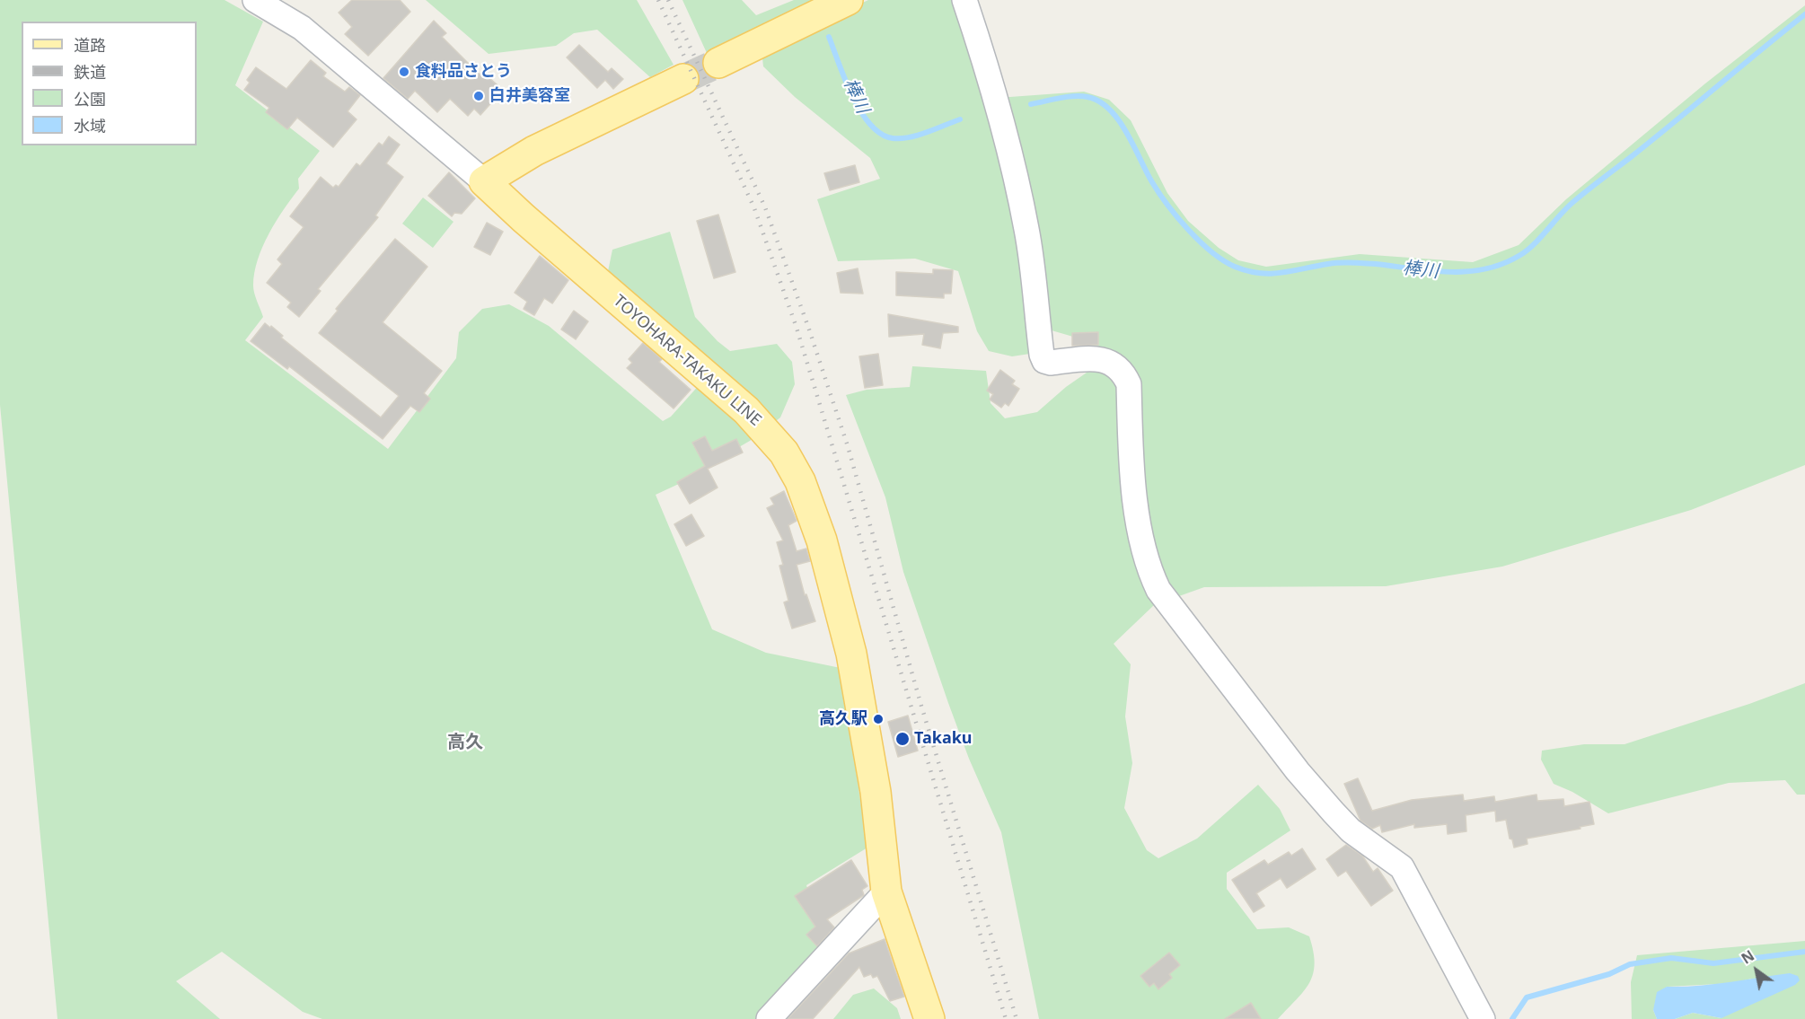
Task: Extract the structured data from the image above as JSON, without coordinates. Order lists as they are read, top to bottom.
{
  "streets": {
    "main road": ["TOYOHARA-TAKAKU LINE"]
  },
  "districts": ["高久"],
  "water": ["棒川"],
  "places": [
    "食料品さとう",
    "白井美容室",
    "高久駅",
    "Takaku"
  ],
  "legend": [
    "道路",
    "鉄道",
    "公園",
    "水域"
  ],
  "north": "top left"
}
